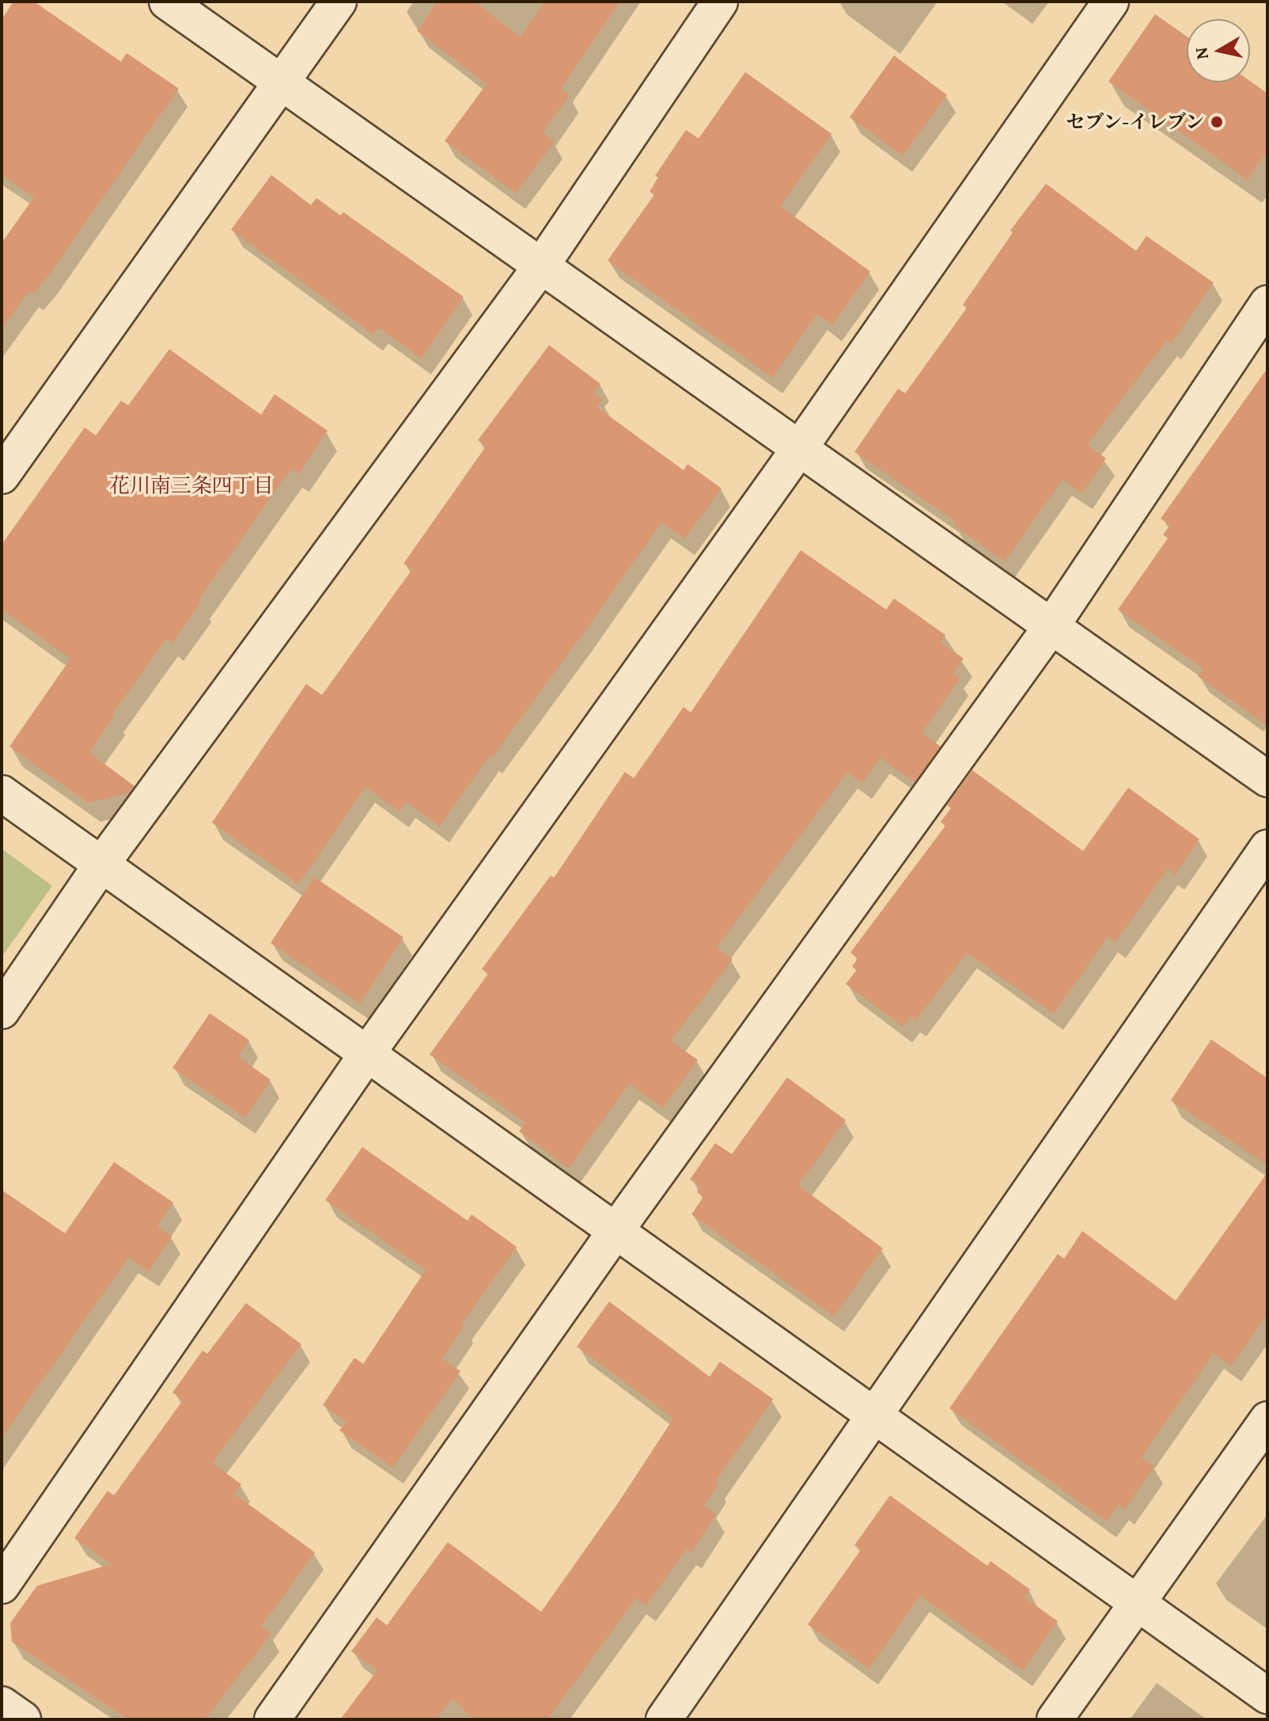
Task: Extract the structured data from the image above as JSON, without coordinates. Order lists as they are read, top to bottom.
{
  "districts": ["花川南三条四丁目"],
  "places": ["セブン-イレブン"],
  "north": "left"
}
